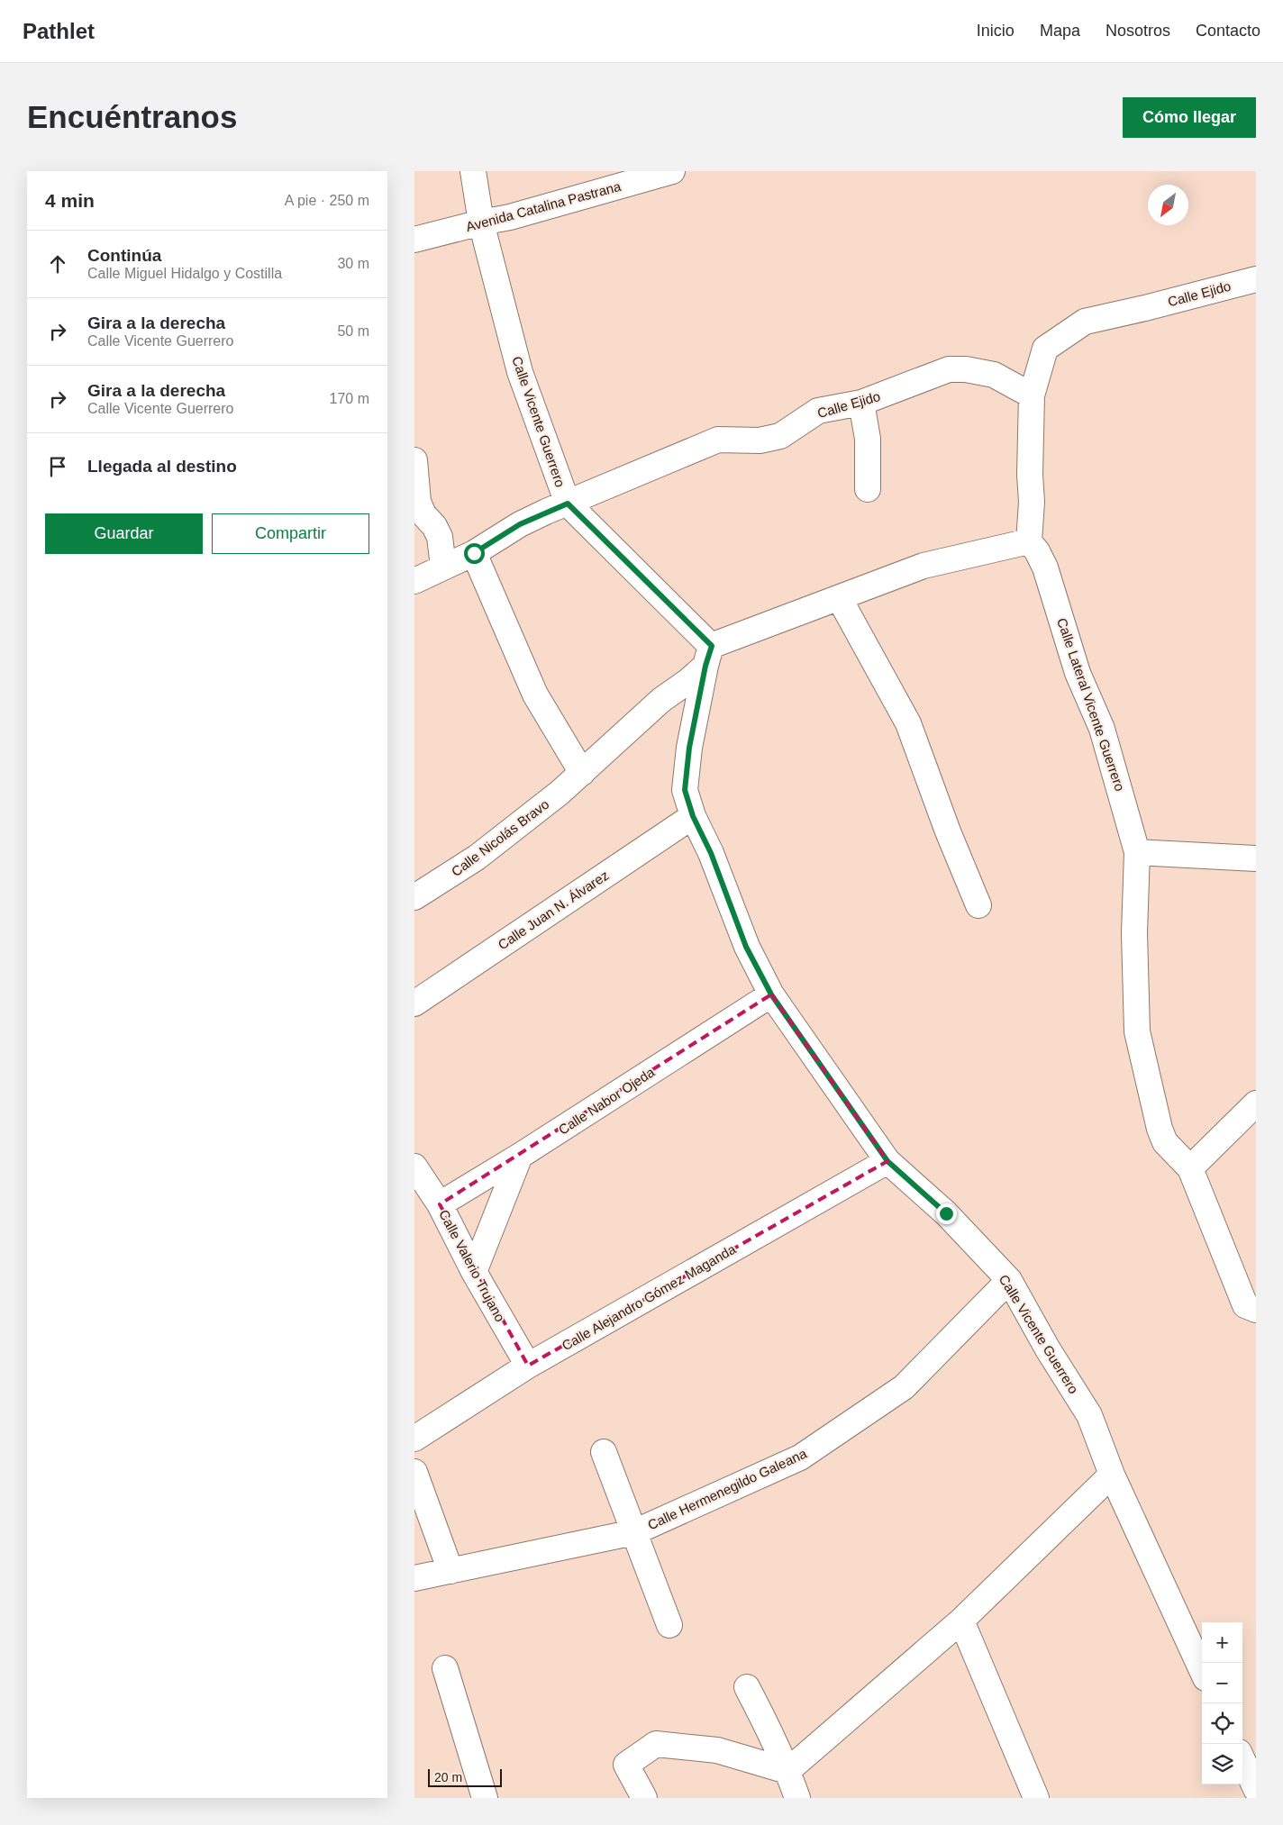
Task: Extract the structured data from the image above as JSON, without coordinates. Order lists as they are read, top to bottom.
{
  "streets": {
    "street": [
      "Avenida Catalina Pastrana",
      "Calle Ejido",
      "Calle Vicente Guerrero",
      "Calle Lateral Vicente Guerrero",
      "Calle Nicolás Bravo",
      "Calle Juan N. Álvarez",
      "Calle Nabor Ojeda",
      "Calle Valerio Trujano",
      "Calle Alejandro Gómez Maganda",
      "Calle Hermenegildo Galeana"
    ]
  },
  "crossings": [
    ["Avenida Catalina Pastrana", "Calle Vicente Guerrero"],
    ["Calle Ejido", "Calle Vicente Guerrero"],
    ["Calle Vicente Guerrero", "Calle Nicolás Bravo"],
    ["Calle Vicente Guerrero", "Calle Juan N. Álvarez"],
    ["Calle Vicente Guerrero", "Calle Nabor Ojeda"],
    ["Calle Vicente Guerrero", "Calle Alejandro Gómez Maganda"],
    ["Calle Vicente Guerrero", "Calle Hermenegildo Galeana"],
    ["Calle Nabor Ojeda", "Calle Valerio Trujano"],
    ["Calle Valerio Trujano", "Calle Alejandro Gómez Maganda"]
  ],
  "scale_bar": "20 m",
  "north": "bottom left",
  "page": {
    "header": "Pathlet",
    "nav": [
      "Inicio",
      "Mapa",
      "Nosotros",
      "Contacto"
    ],
    "buttons": [
      "Cómo llegar",
      ["Guardar", "Compartir"]
    ],
    "title": "Encuéntranos",
    "heading": ["4 min", "A pie · 250 m"],
    "list": [
      ["Continúa", "Calle Miguel Hidalgo y Costilla", "30 m"],
      ["Gira a la derecha", "Calle Vicente Guerrero", "50 m"],
      ["Gira a la derecha", "Calle Vicente Guerrero", "170 m"],
      "Llegada al destino"
    ],
    "map_buttons": ["+", "−"],
    "scale": "20 m"
  }
}
